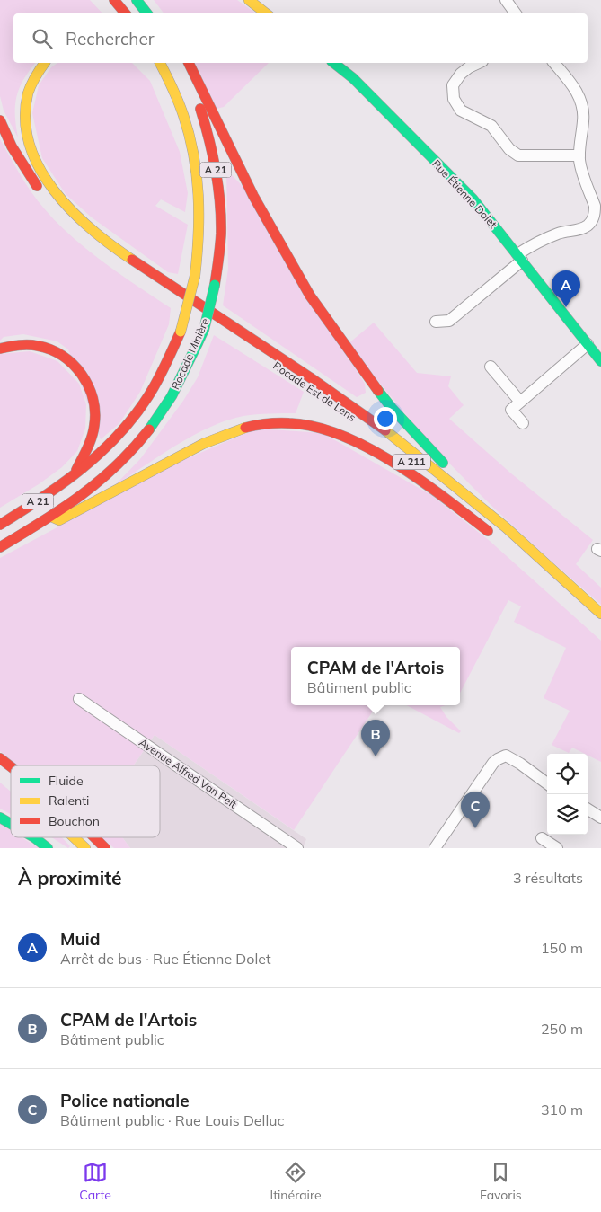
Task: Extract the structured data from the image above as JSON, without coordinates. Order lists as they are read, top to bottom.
{
  "streets": {
    "main road": [
      "A 21",
      "Rue Étienne Dolet",
      "Rocade Minière",
      "Rocade Est de Lens",
      "A 211"
    ],
    "street": ["Avenue Alfred Van Pelt"]
  },
  "legend": ["Fluide", "Ralenti", "Bouchon"],
  "page": {
    "search": "Rechercher",
    "pins": ["A", "B", "C"],
    "popup": ["CPAM de l'Artois", "Bâtiment public"],
    "heading": ["À proximité", "3 résultats"],
    "list": [
      {
        "mark": "A",
        "name": "Muid",
        "note": "Arrêt de bus · Rue Étienne Dolet",
        "value": "150 m"
      },
      {
        "mark": "B",
        "name": "CPAM de l'Artois",
        "note": "Bâtiment public",
        "value": "250 m"
      },
      {
        "mark": "C",
        "name": "Police nationale",
        "note": "Bâtiment public · Rue Louis Delluc",
        "value": "310 m"
      }
    ],
    "nav": ["Carte", "Itinéraire", "Favoris"]
  }
}
